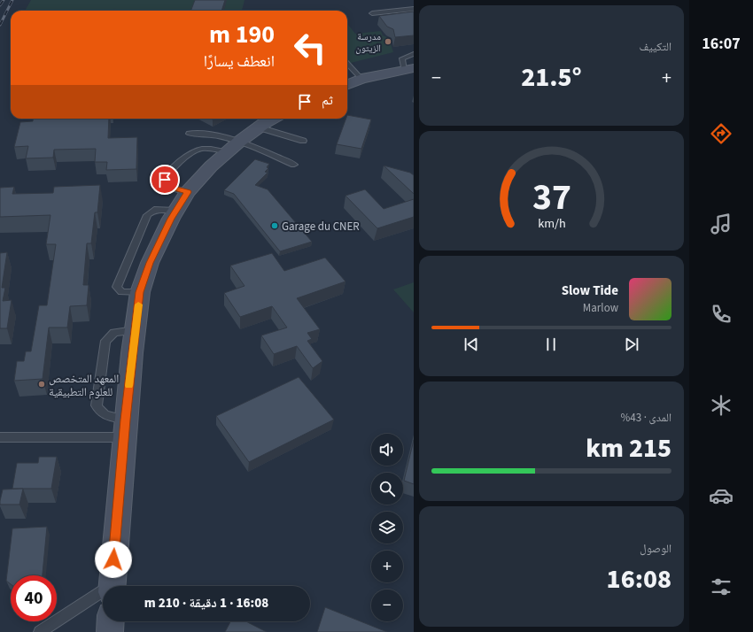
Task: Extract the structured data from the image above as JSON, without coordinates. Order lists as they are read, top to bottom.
{
  "places": ["مدرسة الزيتون", "Garage du CNER", "المعهد المتخصص للعلوم التطبيقية"],
  "page": {
    "tabs": "16:07",
    "tile": [
      "التكييف",
      ["المدى · 43%", "215 km"],
      ["الوصول", "16:08"]
    ],
    "turn": ["190 m", "انعطف يسارًا"],
    "heat": ["−", "21.5°", "+"],
    "then": "ثم",
    "song": ["Slow Tide", "Marlow"],
    "map_buttons": ["+", "−"],
    "limit": "40",
    "trip": "16:08 · 1 دقيقة · 210 m",
    "gauge": ["37", "km/h"]
  }
}
